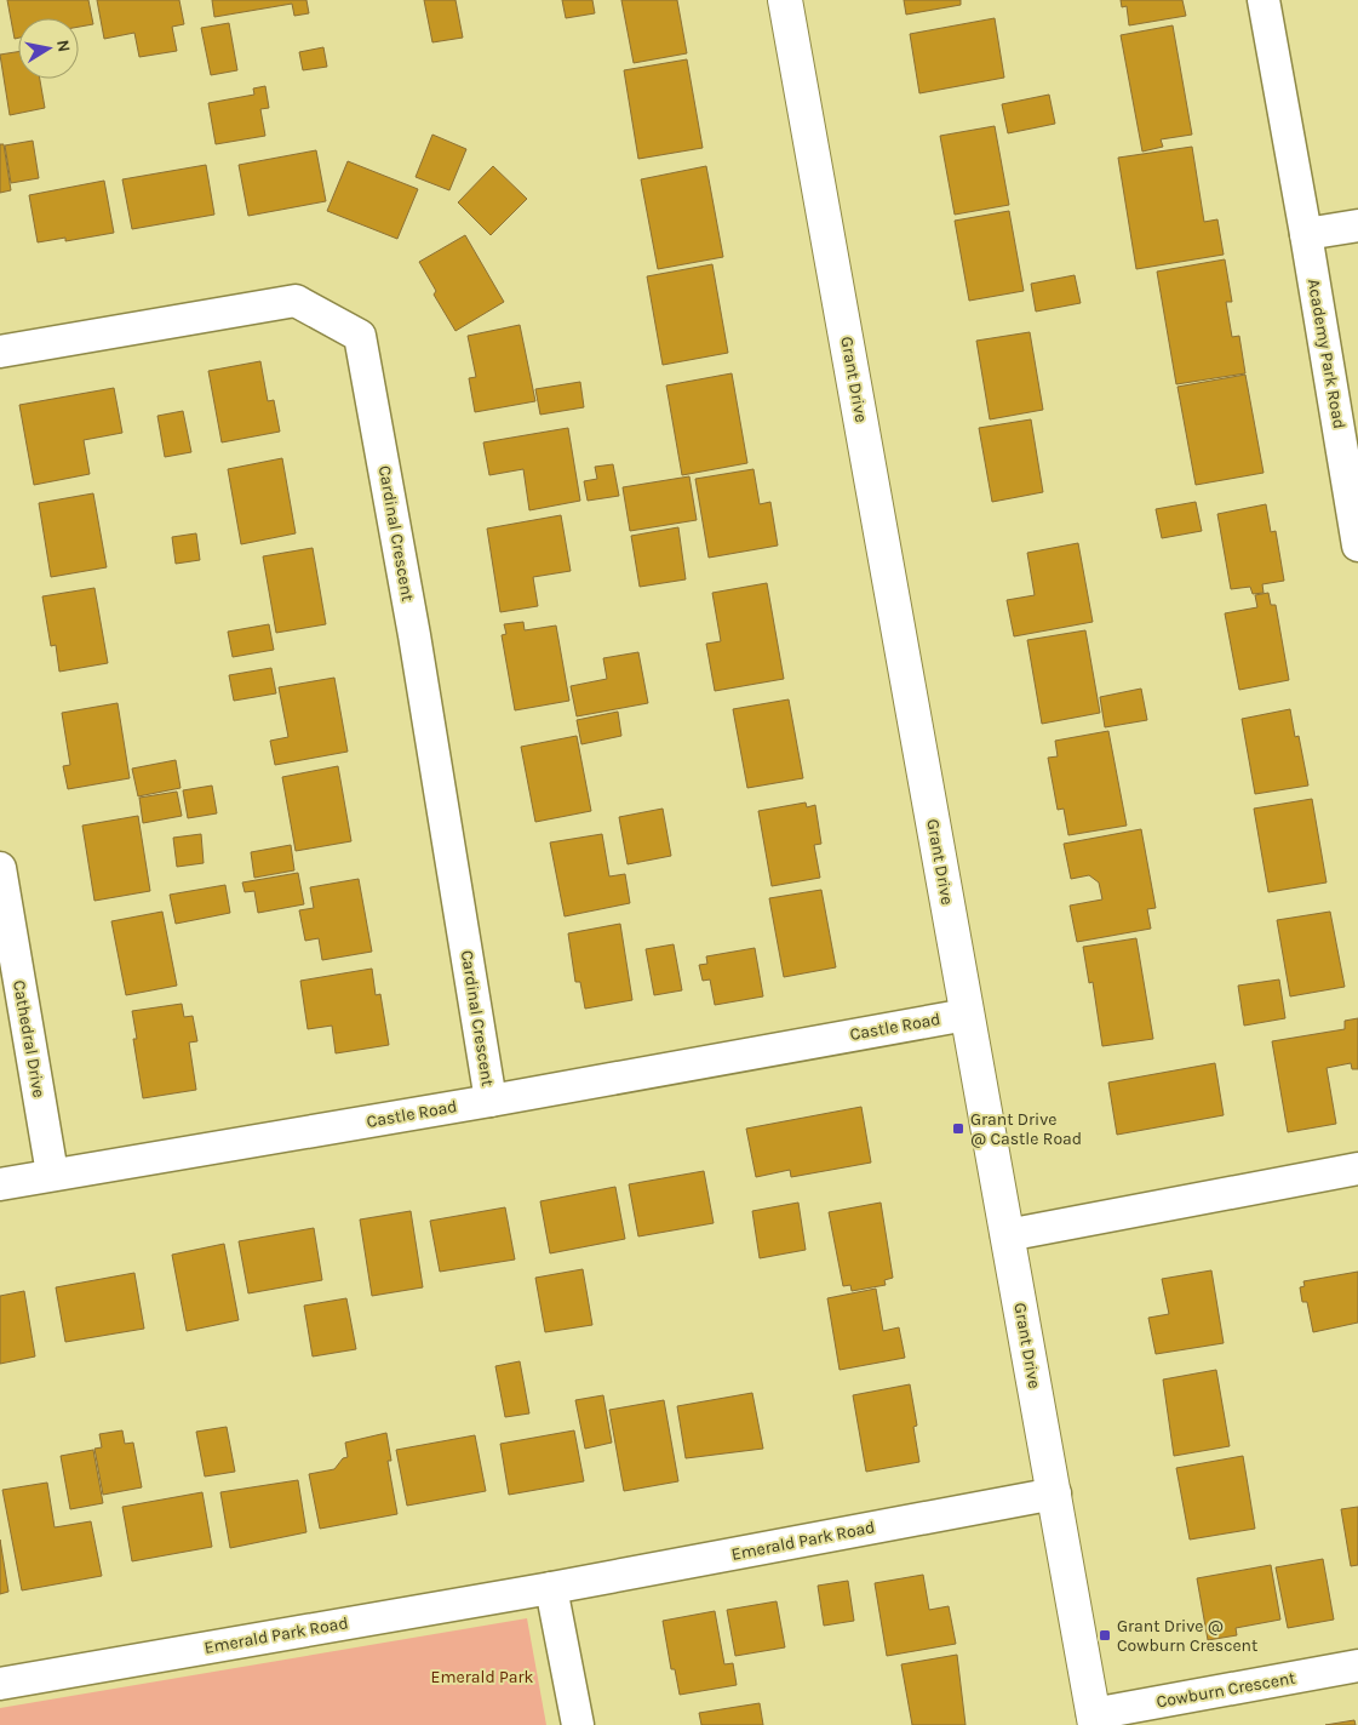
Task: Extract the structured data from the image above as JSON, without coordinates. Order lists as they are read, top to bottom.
{
  "streets": {
    "street": [
      "Academy Park Road",
      "Grant Drive",
      "Cardinal Crescent",
      "Castle Road",
      "Cathedral Drive",
      "Emerald Park Road",
      "Cowburn Crescent"
    ]
  },
  "crossings": [
    ["Grant Drive", "Castle Road"],
    ["Grant Drive", "Emerald Park Road"],
    ["Grant Drive", "Cowburn Crescent"],
    ["Cardinal Crescent", "Castle Road"],
    ["Castle Road", "Cathedral Drive"]
  ],
  "parks": ["Emerald Park"],
  "places": {
    "transit": ["Grant Drive @ Castle Road", "Grant Drive @ Cowburn Crescent"]
  },
  "north": "right"
}
